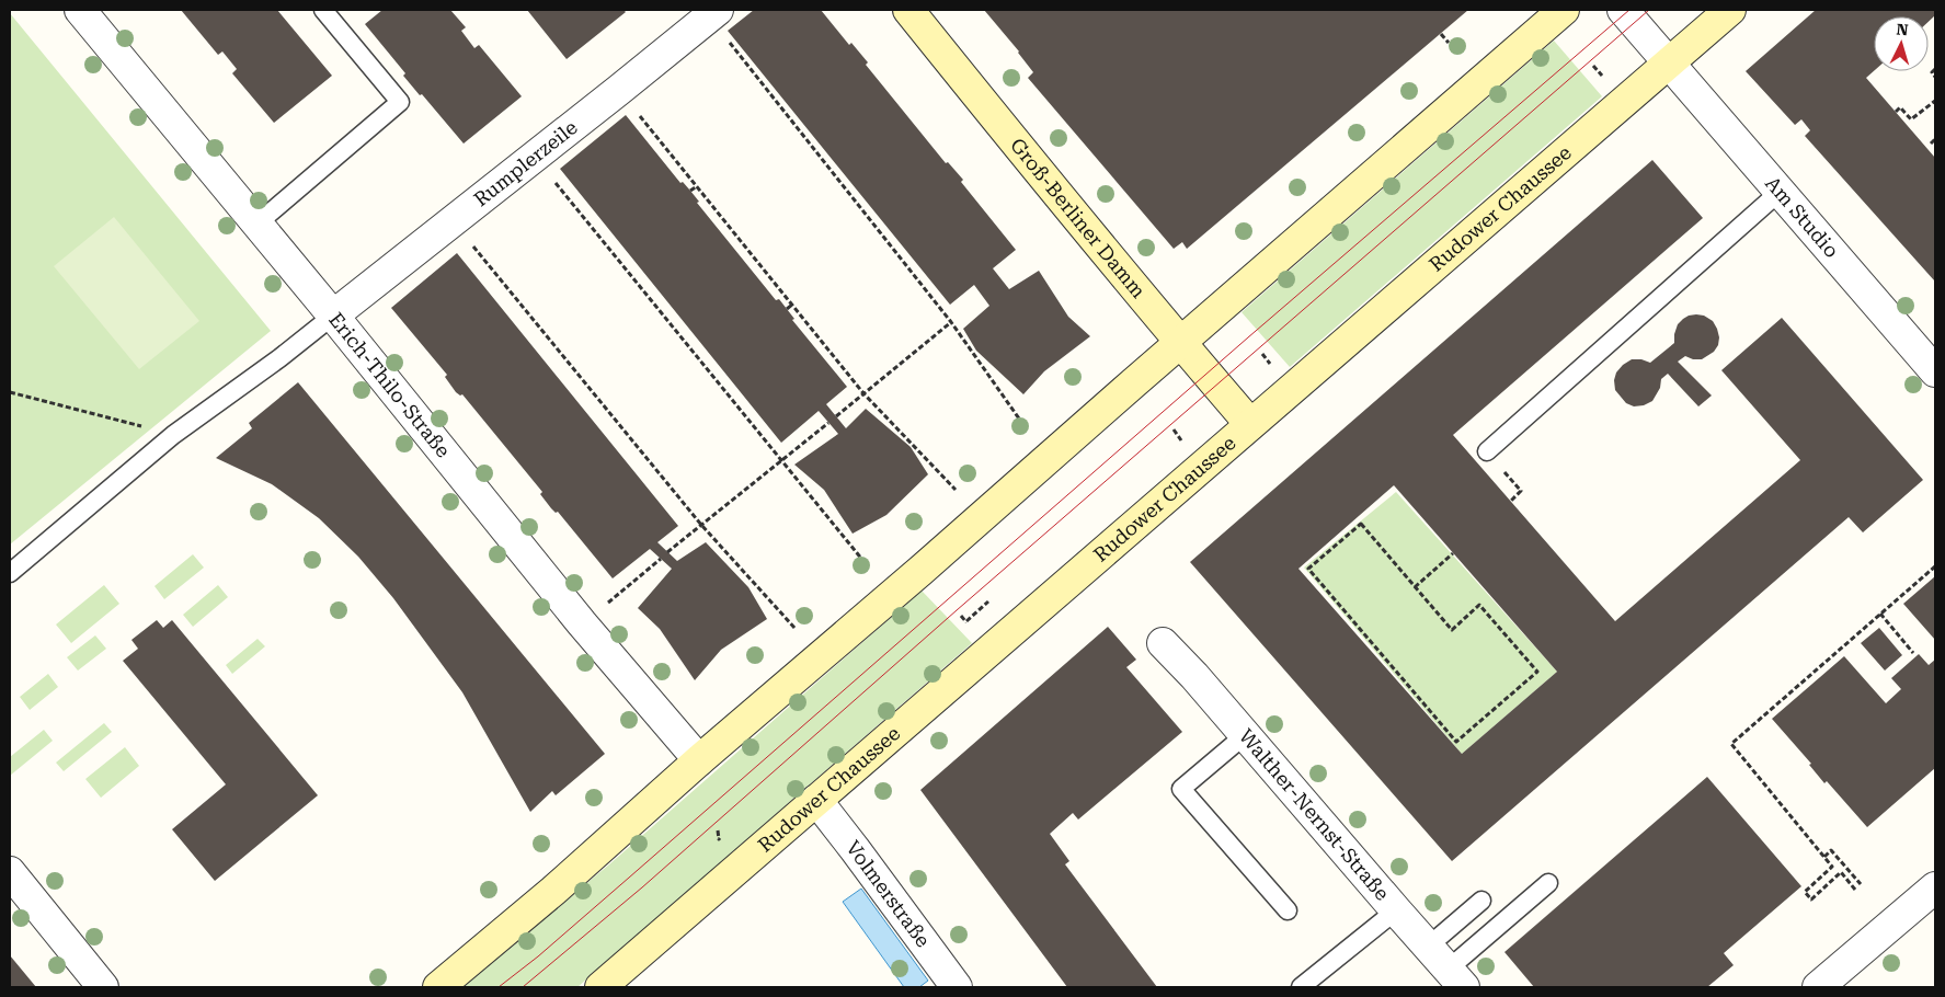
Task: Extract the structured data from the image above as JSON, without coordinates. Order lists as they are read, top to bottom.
{
  "streets": {
    "main road": ["Rudower Chaussee", "Groß-Berliner Damm"],
    "street": [
      "Rumplerzeile",
      "Am Studio",
      "Erich-Thilo-Straße",
      "Walther-Nernst-Straße",
      "Volmerstraße"
    ]
  },
  "crossings": [
    ["Rumplerzeile", "Erich-Thilo-Straße"],
    ["Rudower Chaussee", "Am Studio"],
    ["Rudower Chaussee", "Groß-Berliner Damm"],
    ["Rudower Chaussee", "Volmerstraße"]
  ],
  "north": "top"
}
